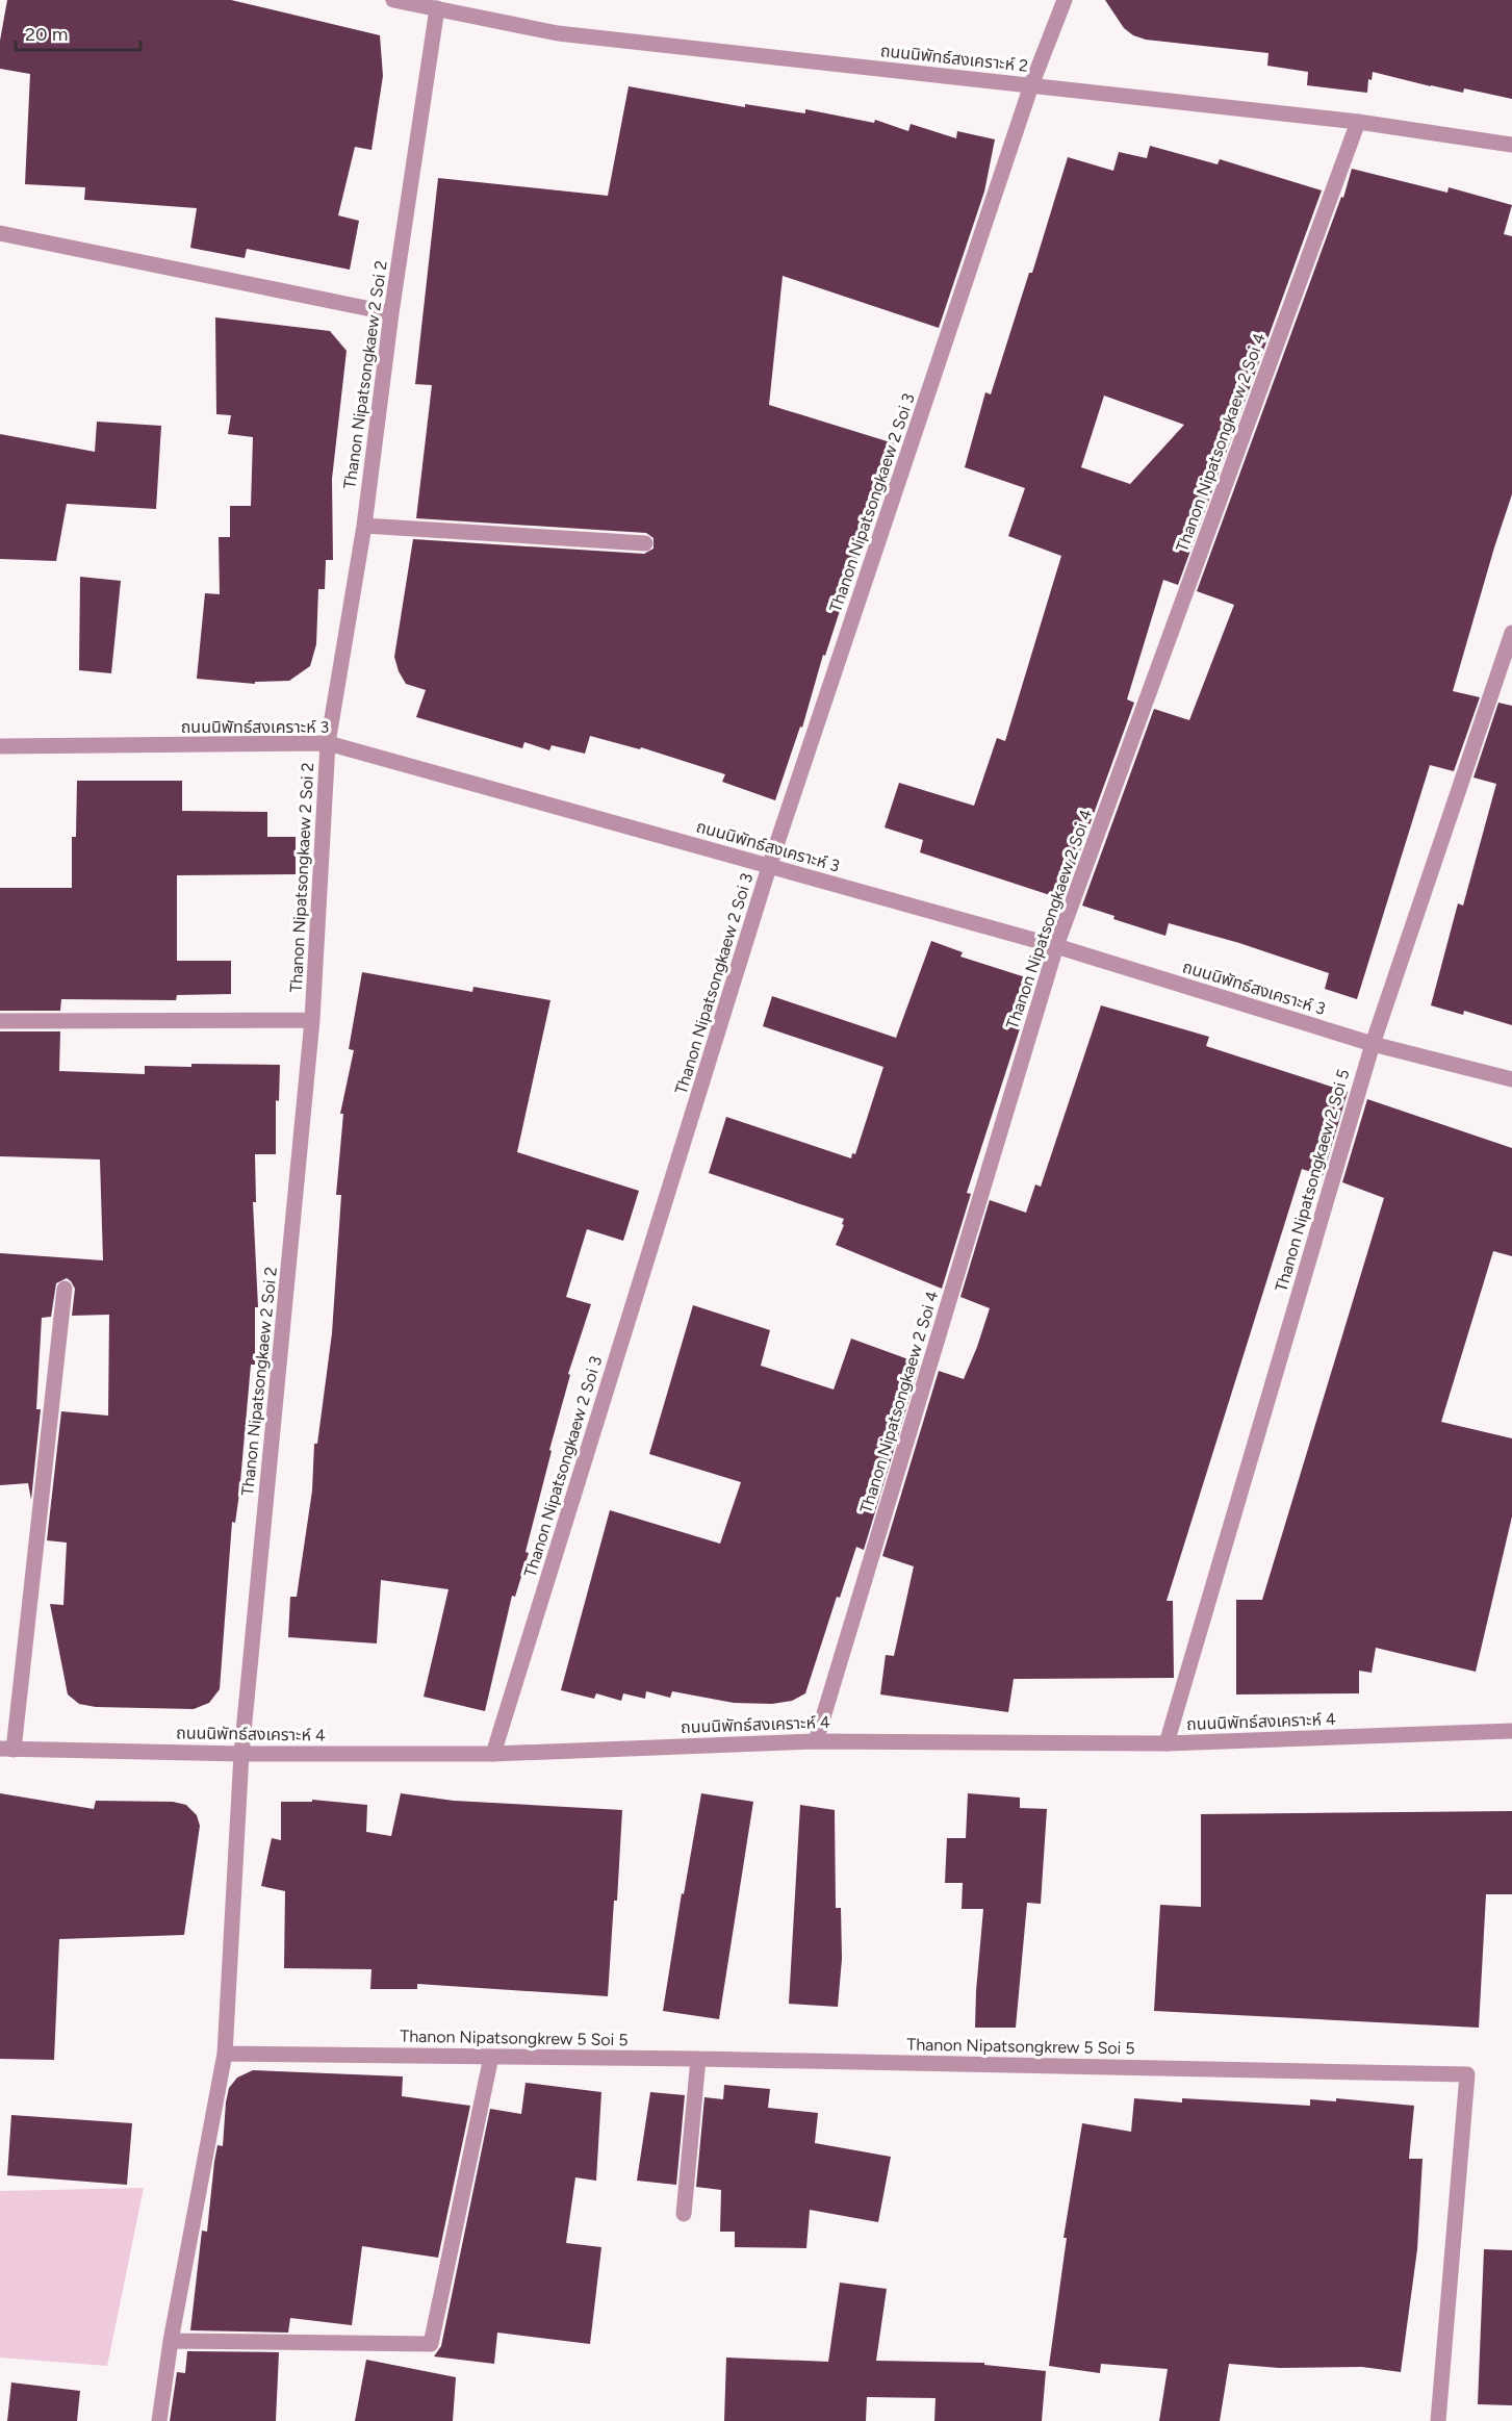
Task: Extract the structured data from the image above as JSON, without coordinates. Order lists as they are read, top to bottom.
{
  "streets": {
    "street": [
      "ถนนนิพัทธ์สงเคราะห์ 2",
      "Thanon Nipatsongkaew 2 Soi 2",
      "Thanon Nipatsongkaew 2 Soi 4",
      "Thanon Nipatsongkaew 2 Soi 3",
      "ถนนนิพัทธ์สงเคราะห์ 3",
      "Thanon Nipatsongkaew 2 Soi 5",
      "ถนนนิพัทธ์สงเคราะห์ 4",
      "Thanon Nipatsongkrew 5 Soi 5"
    ]
  },
  "crossings": [
    ["ถนนนิพัทธ์สงเคราะห์ 2", "Thanon Nipatsongkaew 2 Soi 2"],
    ["ถนนนิพัทธ์สงเคราะห์ 2", "Thanon Nipatsongkaew 2 Soi 4"],
    ["ถนนนิพัทธ์สงเคราะห์ 2", "Thanon Nipatsongkaew 2 Soi 3"],
    ["Thanon Nipatsongkaew 2 Soi 2", "ถนนนิพัทธ์สงเคราะห์ 3"],
    ["Thanon Nipatsongkaew 2 Soi 2", "ถนนนิพัทธ์สงเคราะห์ 4"],
    ["Thanon Nipatsongkaew 2 Soi 2", "Thanon Nipatsongkrew 5 Soi 5"],
    ["Thanon Nipatsongkaew 2 Soi 4", "ถนนนิพัทธ์สงเคราะห์ 3"],
    ["Thanon Nipatsongkaew 2 Soi 4", "ถนนนิพัทธ์สงเคราะห์ 4"],
    ["Thanon Nipatsongkaew 2 Soi 3", "ถนนนิพัทธ์สงเคราะห์ 3"],
    ["Thanon Nipatsongkaew 2 Soi 3", "ถนนนิพัทธ์สงเคราะห์ 4"],
    ["ถนนนิพัทธ์สงเคราะห์ 3", "Thanon Nipatsongkaew 2 Soi 5"],
    ["Thanon Nipatsongkaew 2 Soi 5", "ถนนนิพัทธ์สงเคราะห์ 4"]
  ],
  "scale_bar": "20 m"
}
